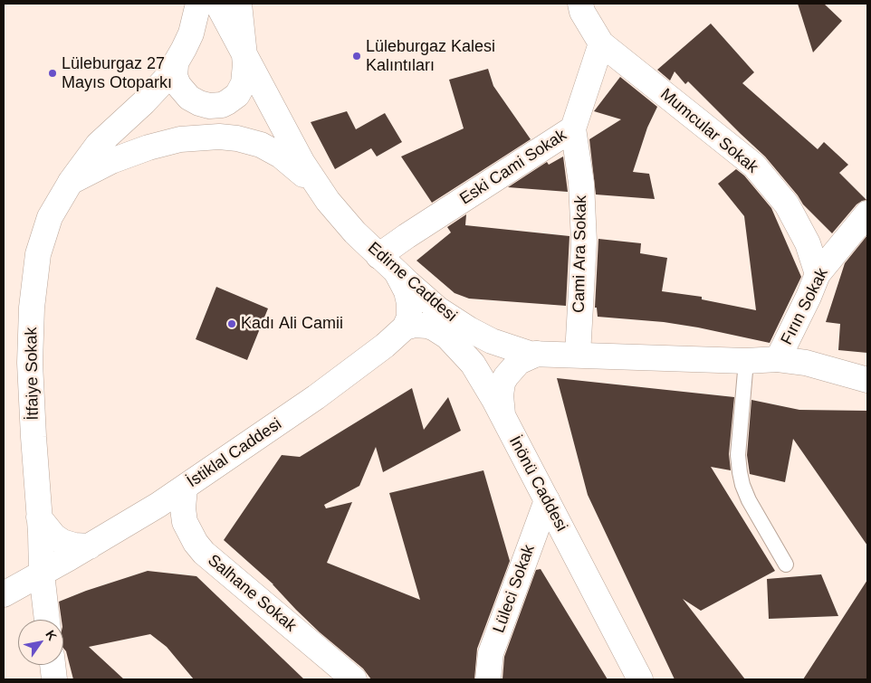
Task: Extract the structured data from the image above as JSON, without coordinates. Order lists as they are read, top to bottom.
{
  "streets": {
    "main road": [
      "Mumcular Sokak",
      "Eski Cami Sokak",
      "Cami Ara Sokak",
      "Edirne Caddesi",
      "Fırın Sokak",
      "İtfaiye Sokak",
      "İstiklal Caddesi",
      "İnönü Caddesi",
      "Lüleci Sokak",
      "Salhane Sokak"
    ]
  },
  "crossings": [
    ["Mumcular Sokak", "Eski Cami Sokak"],
    ["Mumcular Sokak", "Fırın Sokak"],
    ["Eski Cami Sokak", "Cami Ara Sokak"],
    ["Eski Cami Sokak", "Edirne Caddesi"],
    ["Cami Ara Sokak", "Edirne Caddesi"],
    ["Edirne Caddesi", "Fırın Sokak"],
    ["İtfaiye Sokak", "İstiklal Caddesi"],
    ["İstiklal Caddesi", "İnönü Caddesi"],
    ["İstiklal Caddesi", "Salhane Sokak"],
    ["İnönü Caddesi", "Lüleci Sokak"]
  ],
  "places": ["Lüleburgaz Kalesi Kalıntıları", "Lüleburgaz 27 Mayıs Otoparkı", "Kadı Ali Camii"],
  "north": "top right"
}
